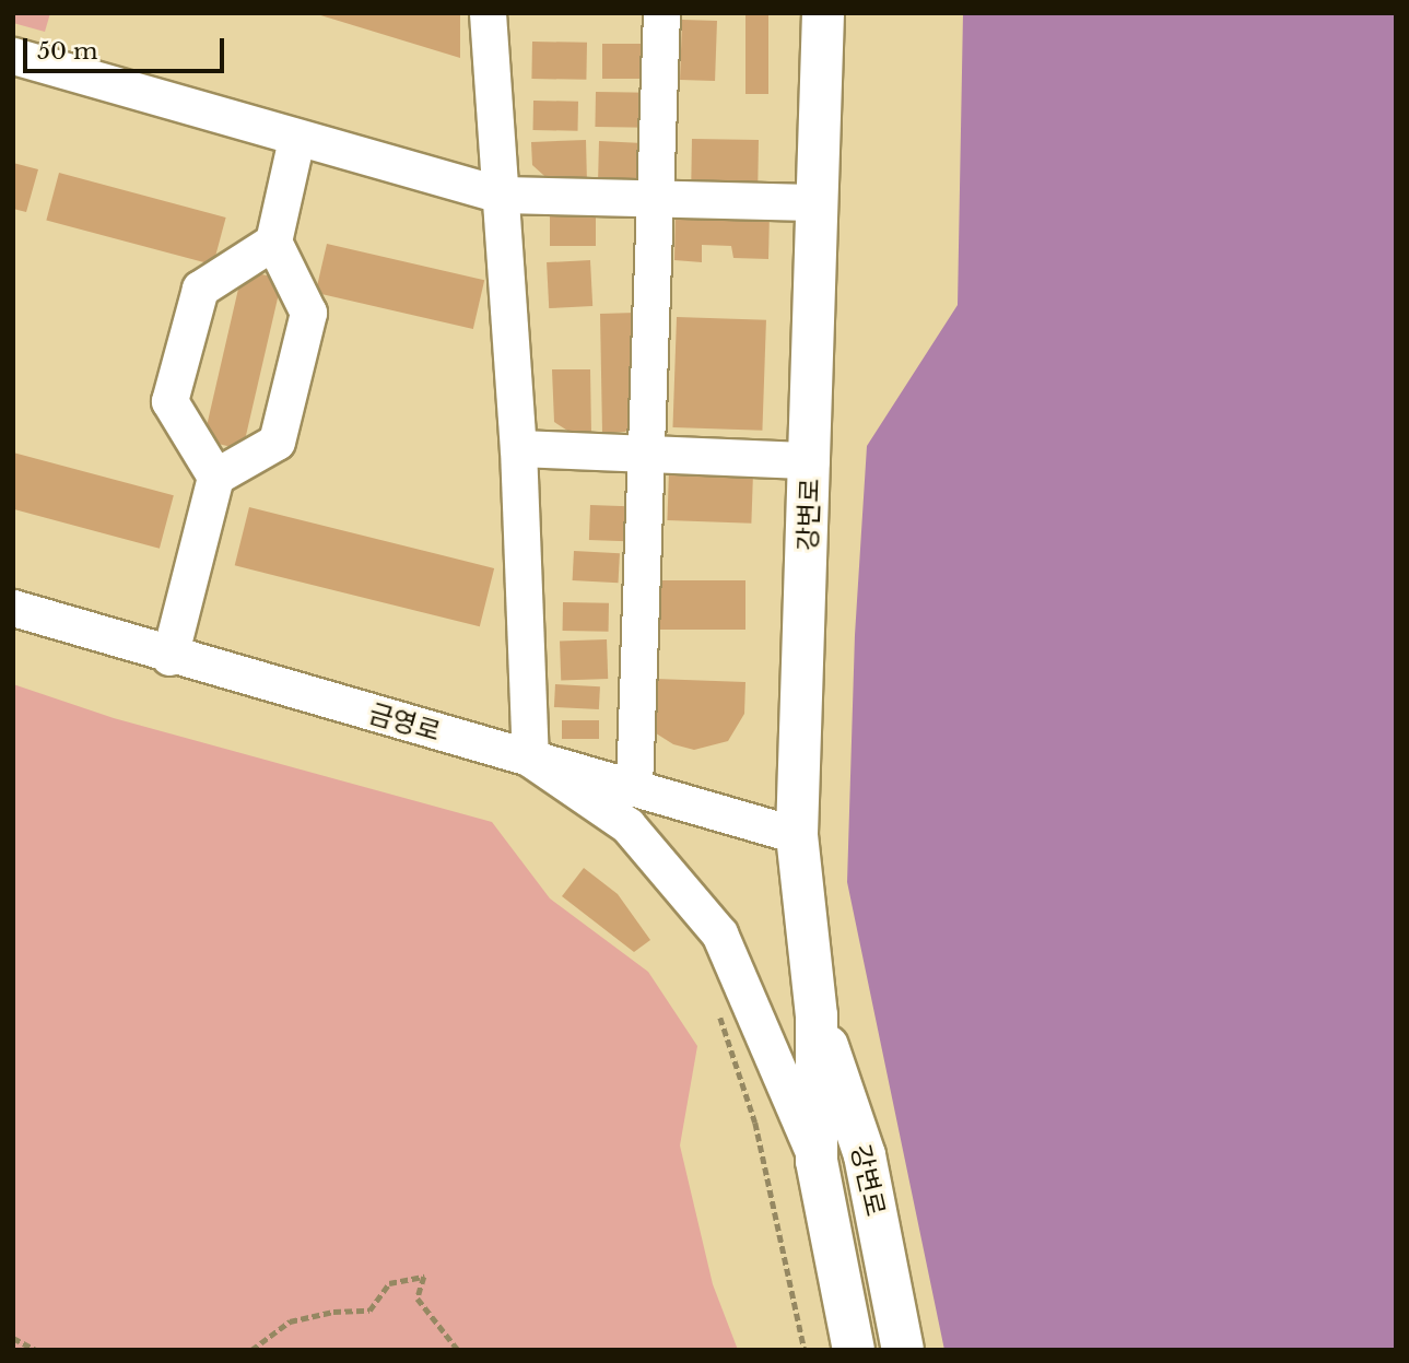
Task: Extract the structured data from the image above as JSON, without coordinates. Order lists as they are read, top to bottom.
{
  "streets": {
    "main road": ["강변로"],
    "street": ["금영로"]
  },
  "crossings": [
    ["강변로", "금영로"]
  ],
  "scale_bar": "50 m"
}
